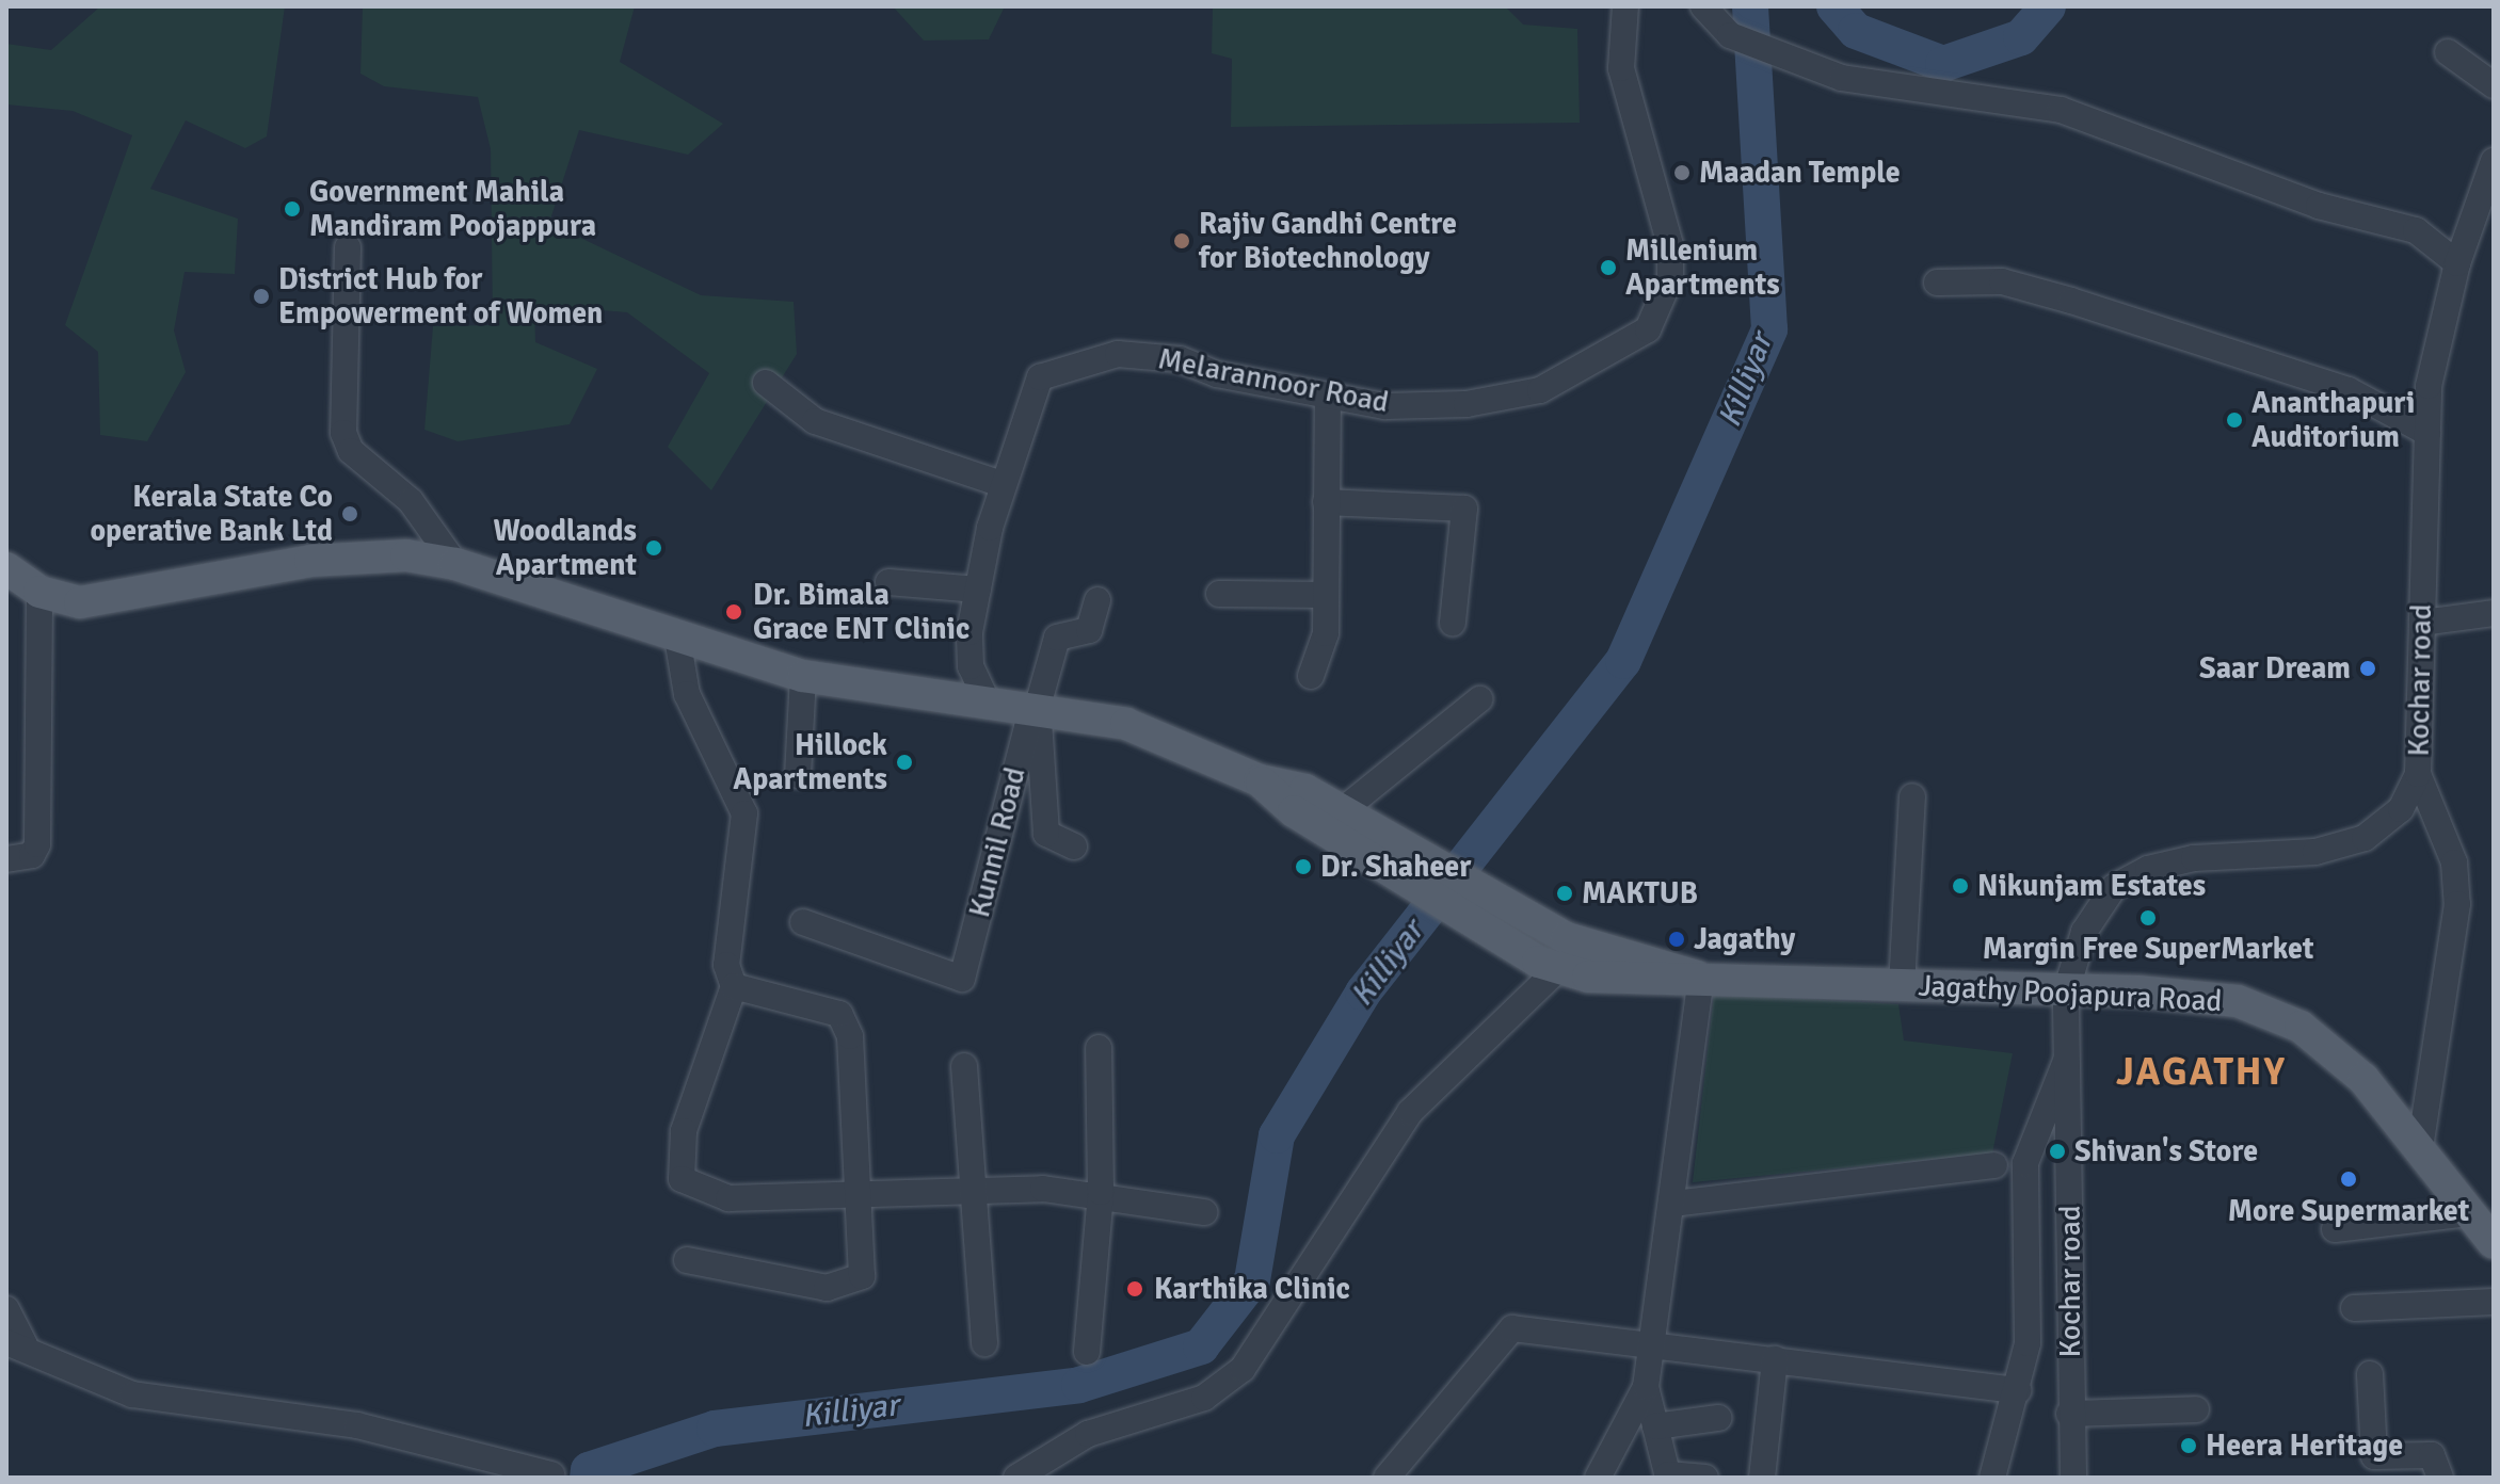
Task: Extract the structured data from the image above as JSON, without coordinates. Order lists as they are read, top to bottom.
{
  "streets": {
    "main road": ["Jagathy Poojapura Road"],
    "street": ["Melarannoor Road", "Kochar road", "Kunnil Road"]
  },
  "crossings": [
    ["Kochar road", "Jagathy Poojapura Road"]
  ],
  "districts": ["JAGATHY"],
  "water": ["Killiyar"],
  "places": [
    "Maadan Temple",
    "Government Mahila Mandiram Poojappura",
    "Rajiv Gandhi Centre for Biotechnology",
    "Millenium Apartments",
    "District Hub for Empowerment of Women",
    "Ananthapuri Auditorium",
    "Kerala State Co operative Bank Ltd",
    "Woodlands Apartment",
    "Dr. Bimala Grace ENT Clinic",
    "Saar Dream",
    "Hillock Apartments",
    "Dr. Shaheer",
    "Nikunjam Estates",
    "MAKTUB",
    "Margin Free SuperMarket",
    "Jagathy",
    "Shivan's Store",
    "More Supermarket",
    "Karthika Clinic",
    "Heera Heritage"
  ]
}
